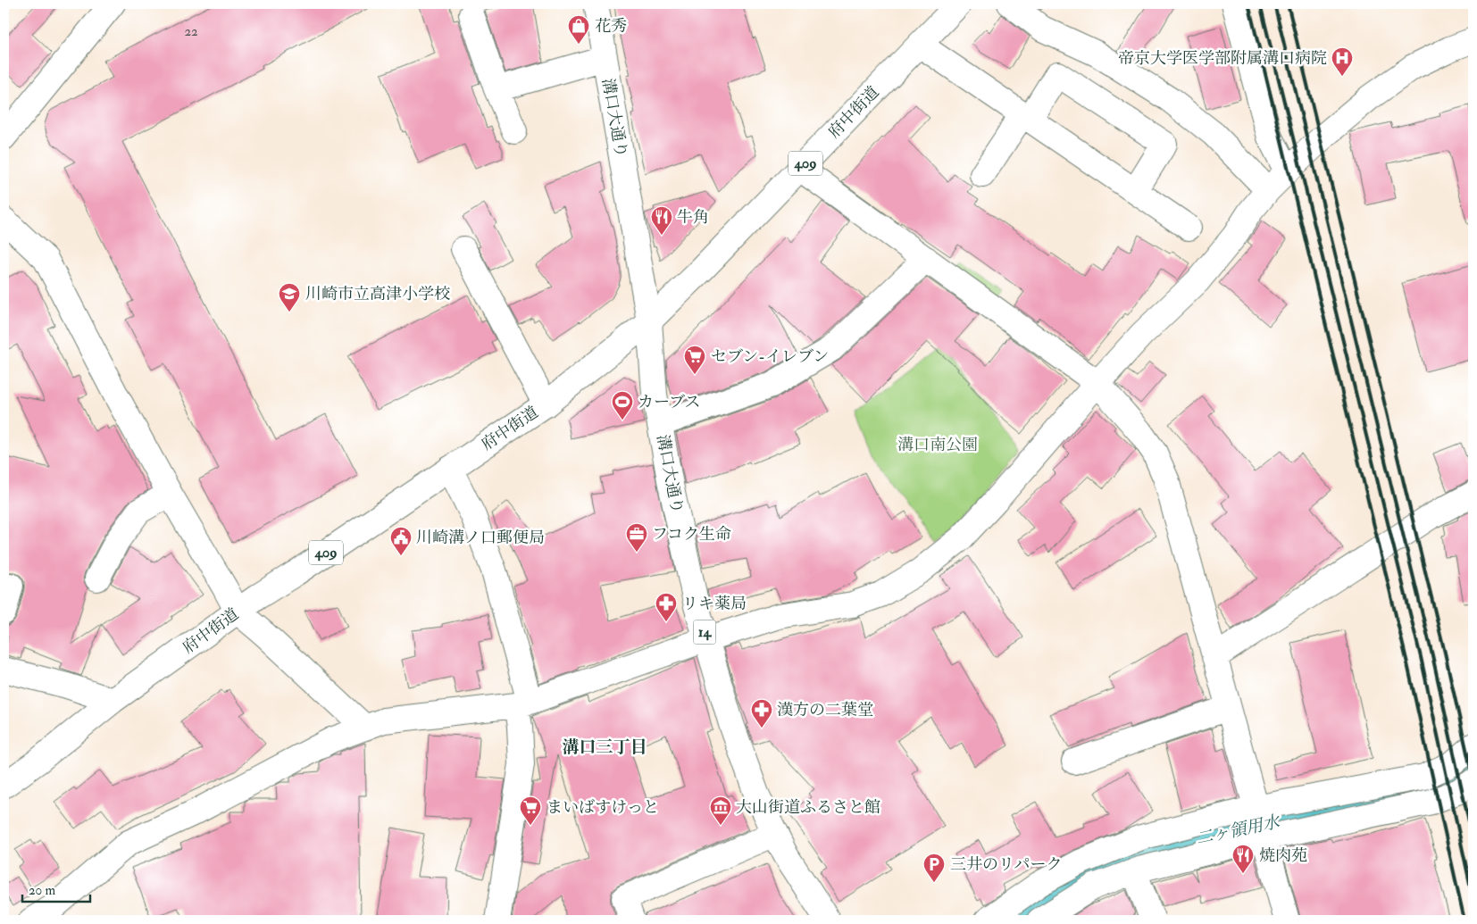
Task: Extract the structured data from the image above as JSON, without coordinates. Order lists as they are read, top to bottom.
{
  "streets": {
    "main road": [
      "府中街道",
      "溝口大通り",
      "409",
      "14"
    ]
  },
  "crossings": [
    ["府中街道", "溝口大通り"]
  ],
  "districts": ["溝口三丁目"],
  "water": ["二ヶ領用水"],
  "parks": ["溝口南公園"],
  "places": {
    "shop": ["花秀"],
    "hospital": ["帝京大学医学部附属溝口病院"],
    "restaurant": ["牛角", "焼肉苑"],
    "school or university": ["川崎市立高津小学校"],
    "supermarket": ["セブン-イレブン", "まいばすけっと"],
    "sports": ["カーブス"],
    "office": ["フコク生命"],
    "public building": ["川崎溝ノ口郵便局"],
    "pharmacy": ["リキ薬局", "漢方の二葉堂"],
    "museum": ["大山街道ふるさと館"],
    "parking": ["三井のリパーク"]
  },
  "house_numbers": ["22"],
  "scale_bar": "20 m"
}
